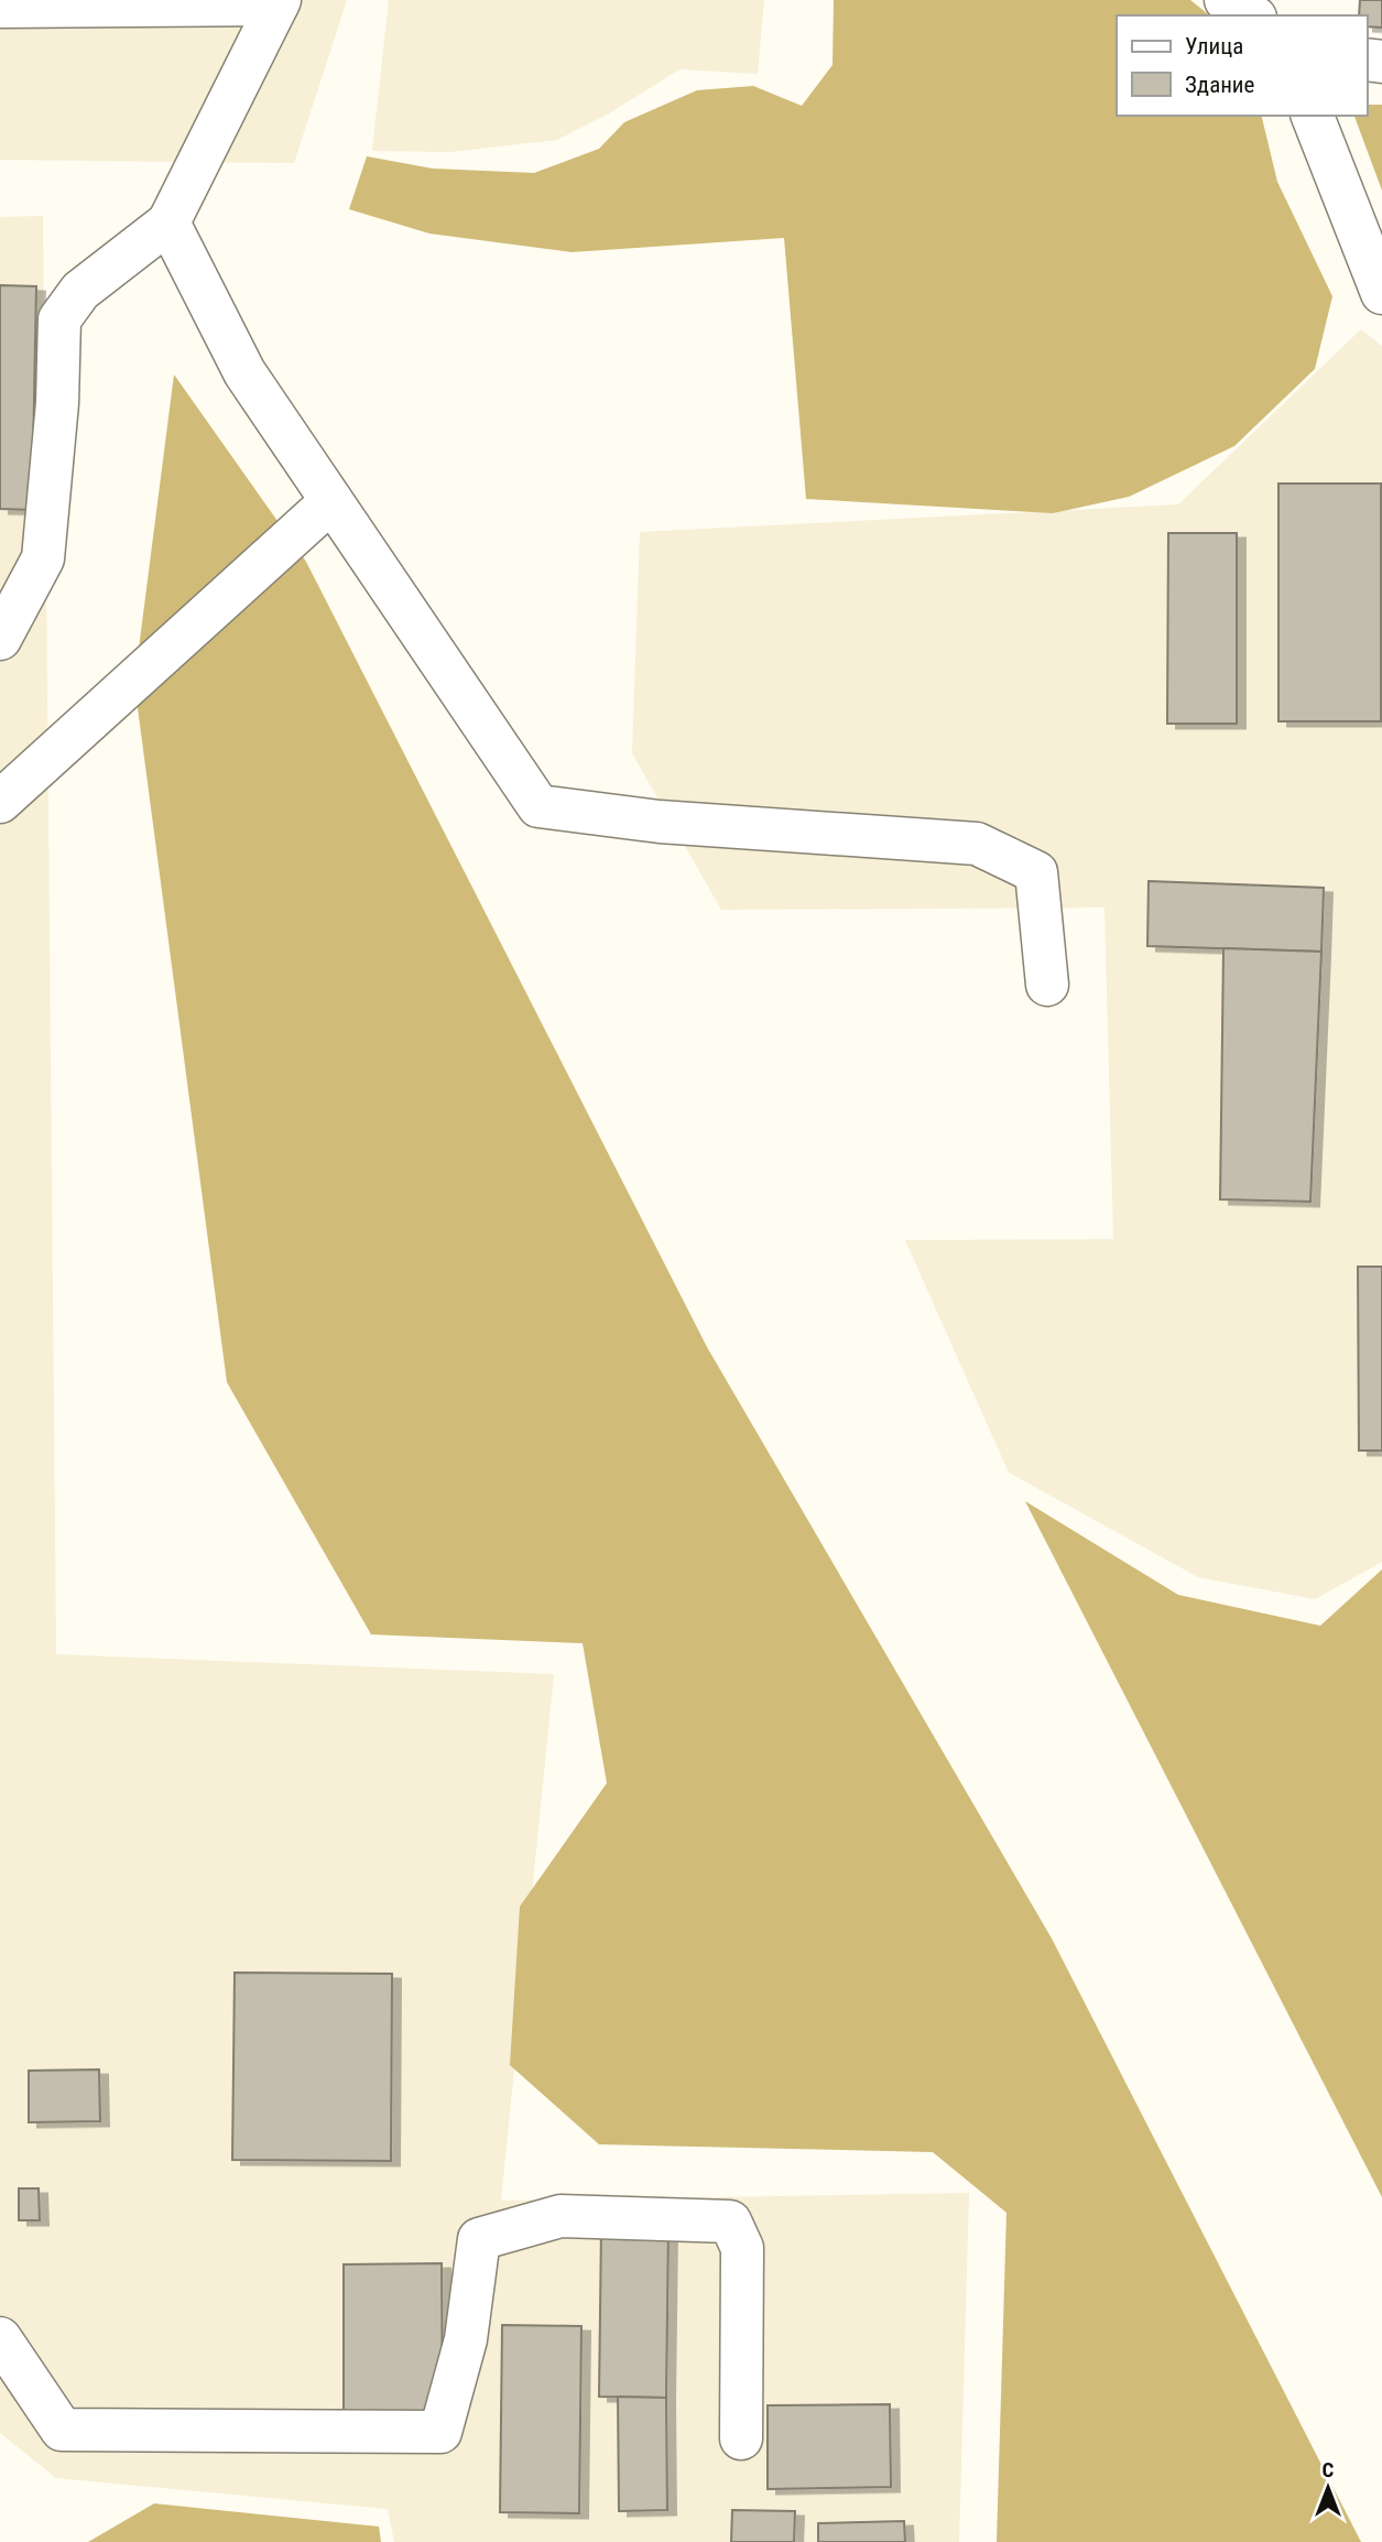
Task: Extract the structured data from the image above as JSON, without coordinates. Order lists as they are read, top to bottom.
{
  "legend": ["Улица", "Здание"],
  "north": "top"
}
